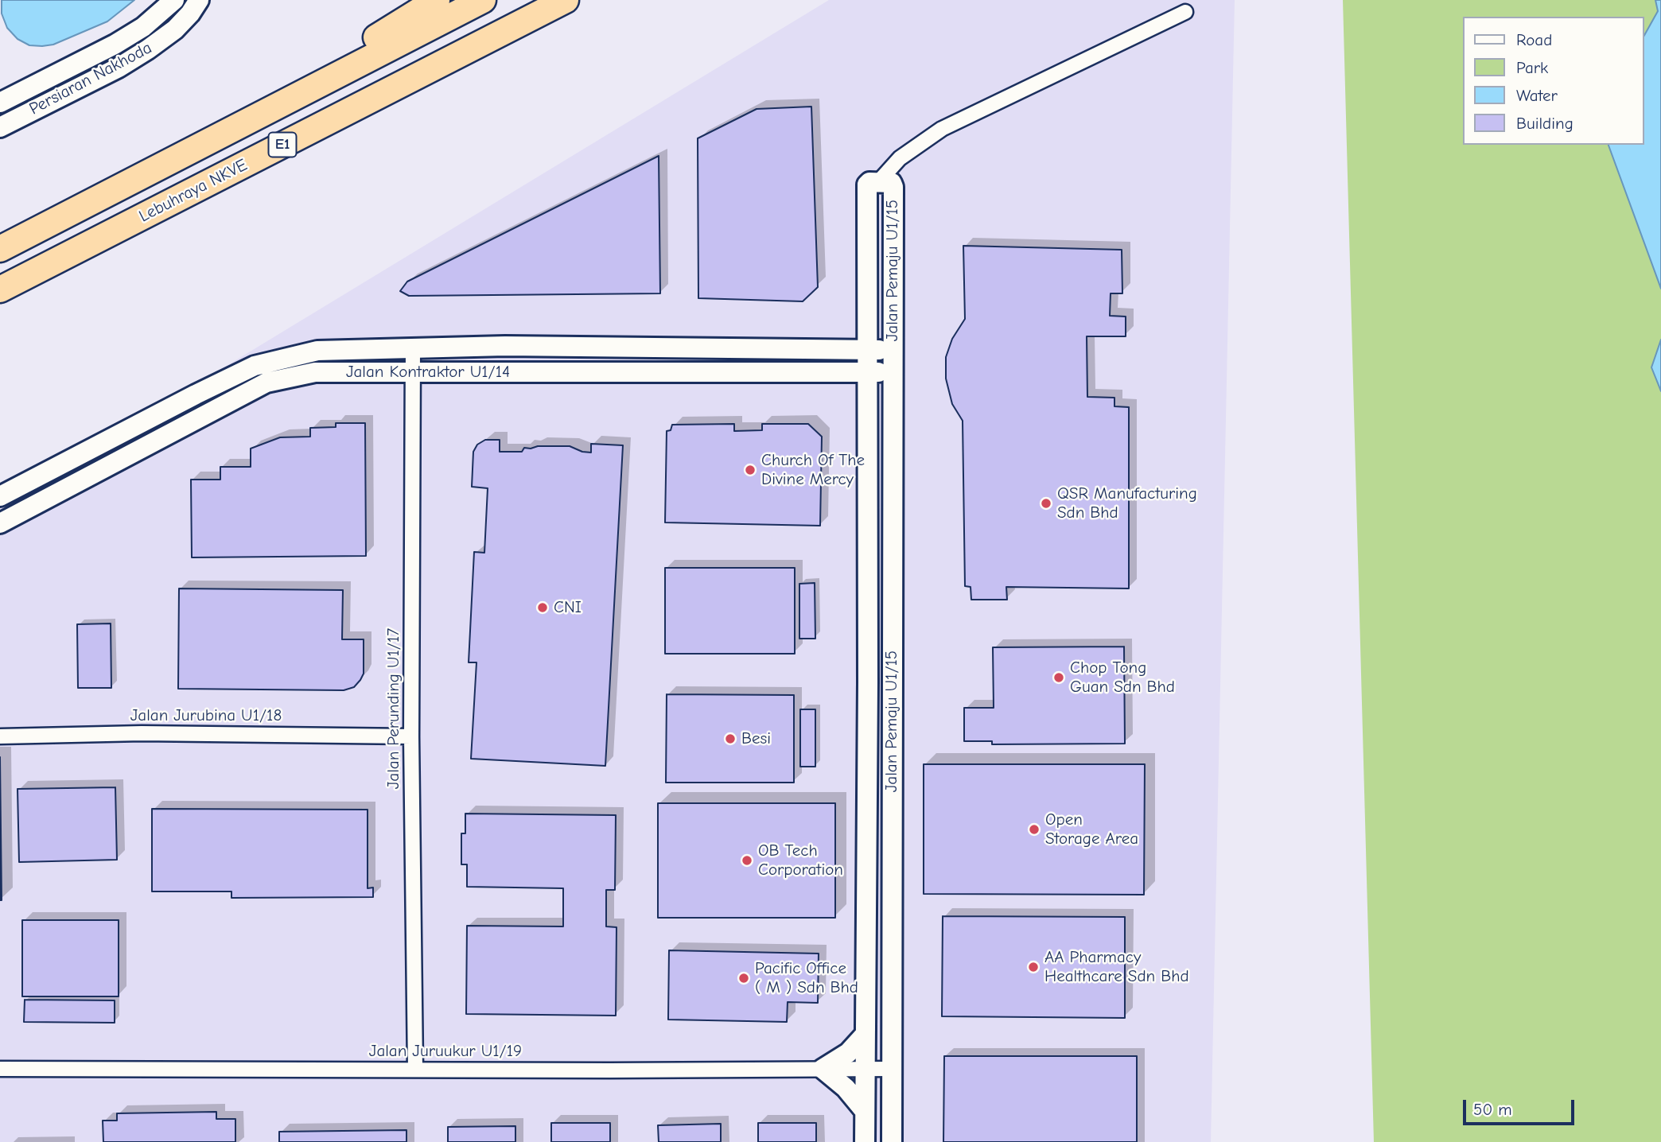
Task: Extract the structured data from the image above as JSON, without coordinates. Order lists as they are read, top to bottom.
{
  "streets": {
    "highway": ["E1", "Lebuhraya NKVE"],
    "street": [
      "Persiaran Nakhoda",
      "Jalan Pemaju U1/15",
      "Jalan Kontraktor U1/14",
      "Jalan Perunding U1/17",
      "Jalan Jurubina U1/18",
      "Jalan Juruukur U1/19"
    ]
  },
  "crossings": [
    ["Jalan Pemaju U1/15", "Jalan Kontraktor U1/14"],
    ["Jalan Pemaju U1/15", "Jalan Juruukur U1/19"],
    ["Jalan Kontraktor U1/14", "Jalan Perunding U1/17"],
    ["Jalan Perunding U1/17", "Jalan Jurubina U1/18"],
    ["Jalan Perunding U1/17", "Jalan Juruukur U1/19"]
  ],
  "places": [
    "Church Of The Divine Mercy",
    "QSR Manufacturing Sdn Bhd",
    "CNI",
    "Chop Tong Guan Sdn Bhd",
    "Besi",
    "Open Storage Area",
    "OB Tech Corporation",
    "AA Pharmacy Healthcare Sdn Bhd",
    "Pacific Office ( M ) Sdn Bhd"
  ],
  "legend": [
    "Road",
    "Park",
    "Water",
    "Building"
  ],
  "scale_bar": "50 m"
}
